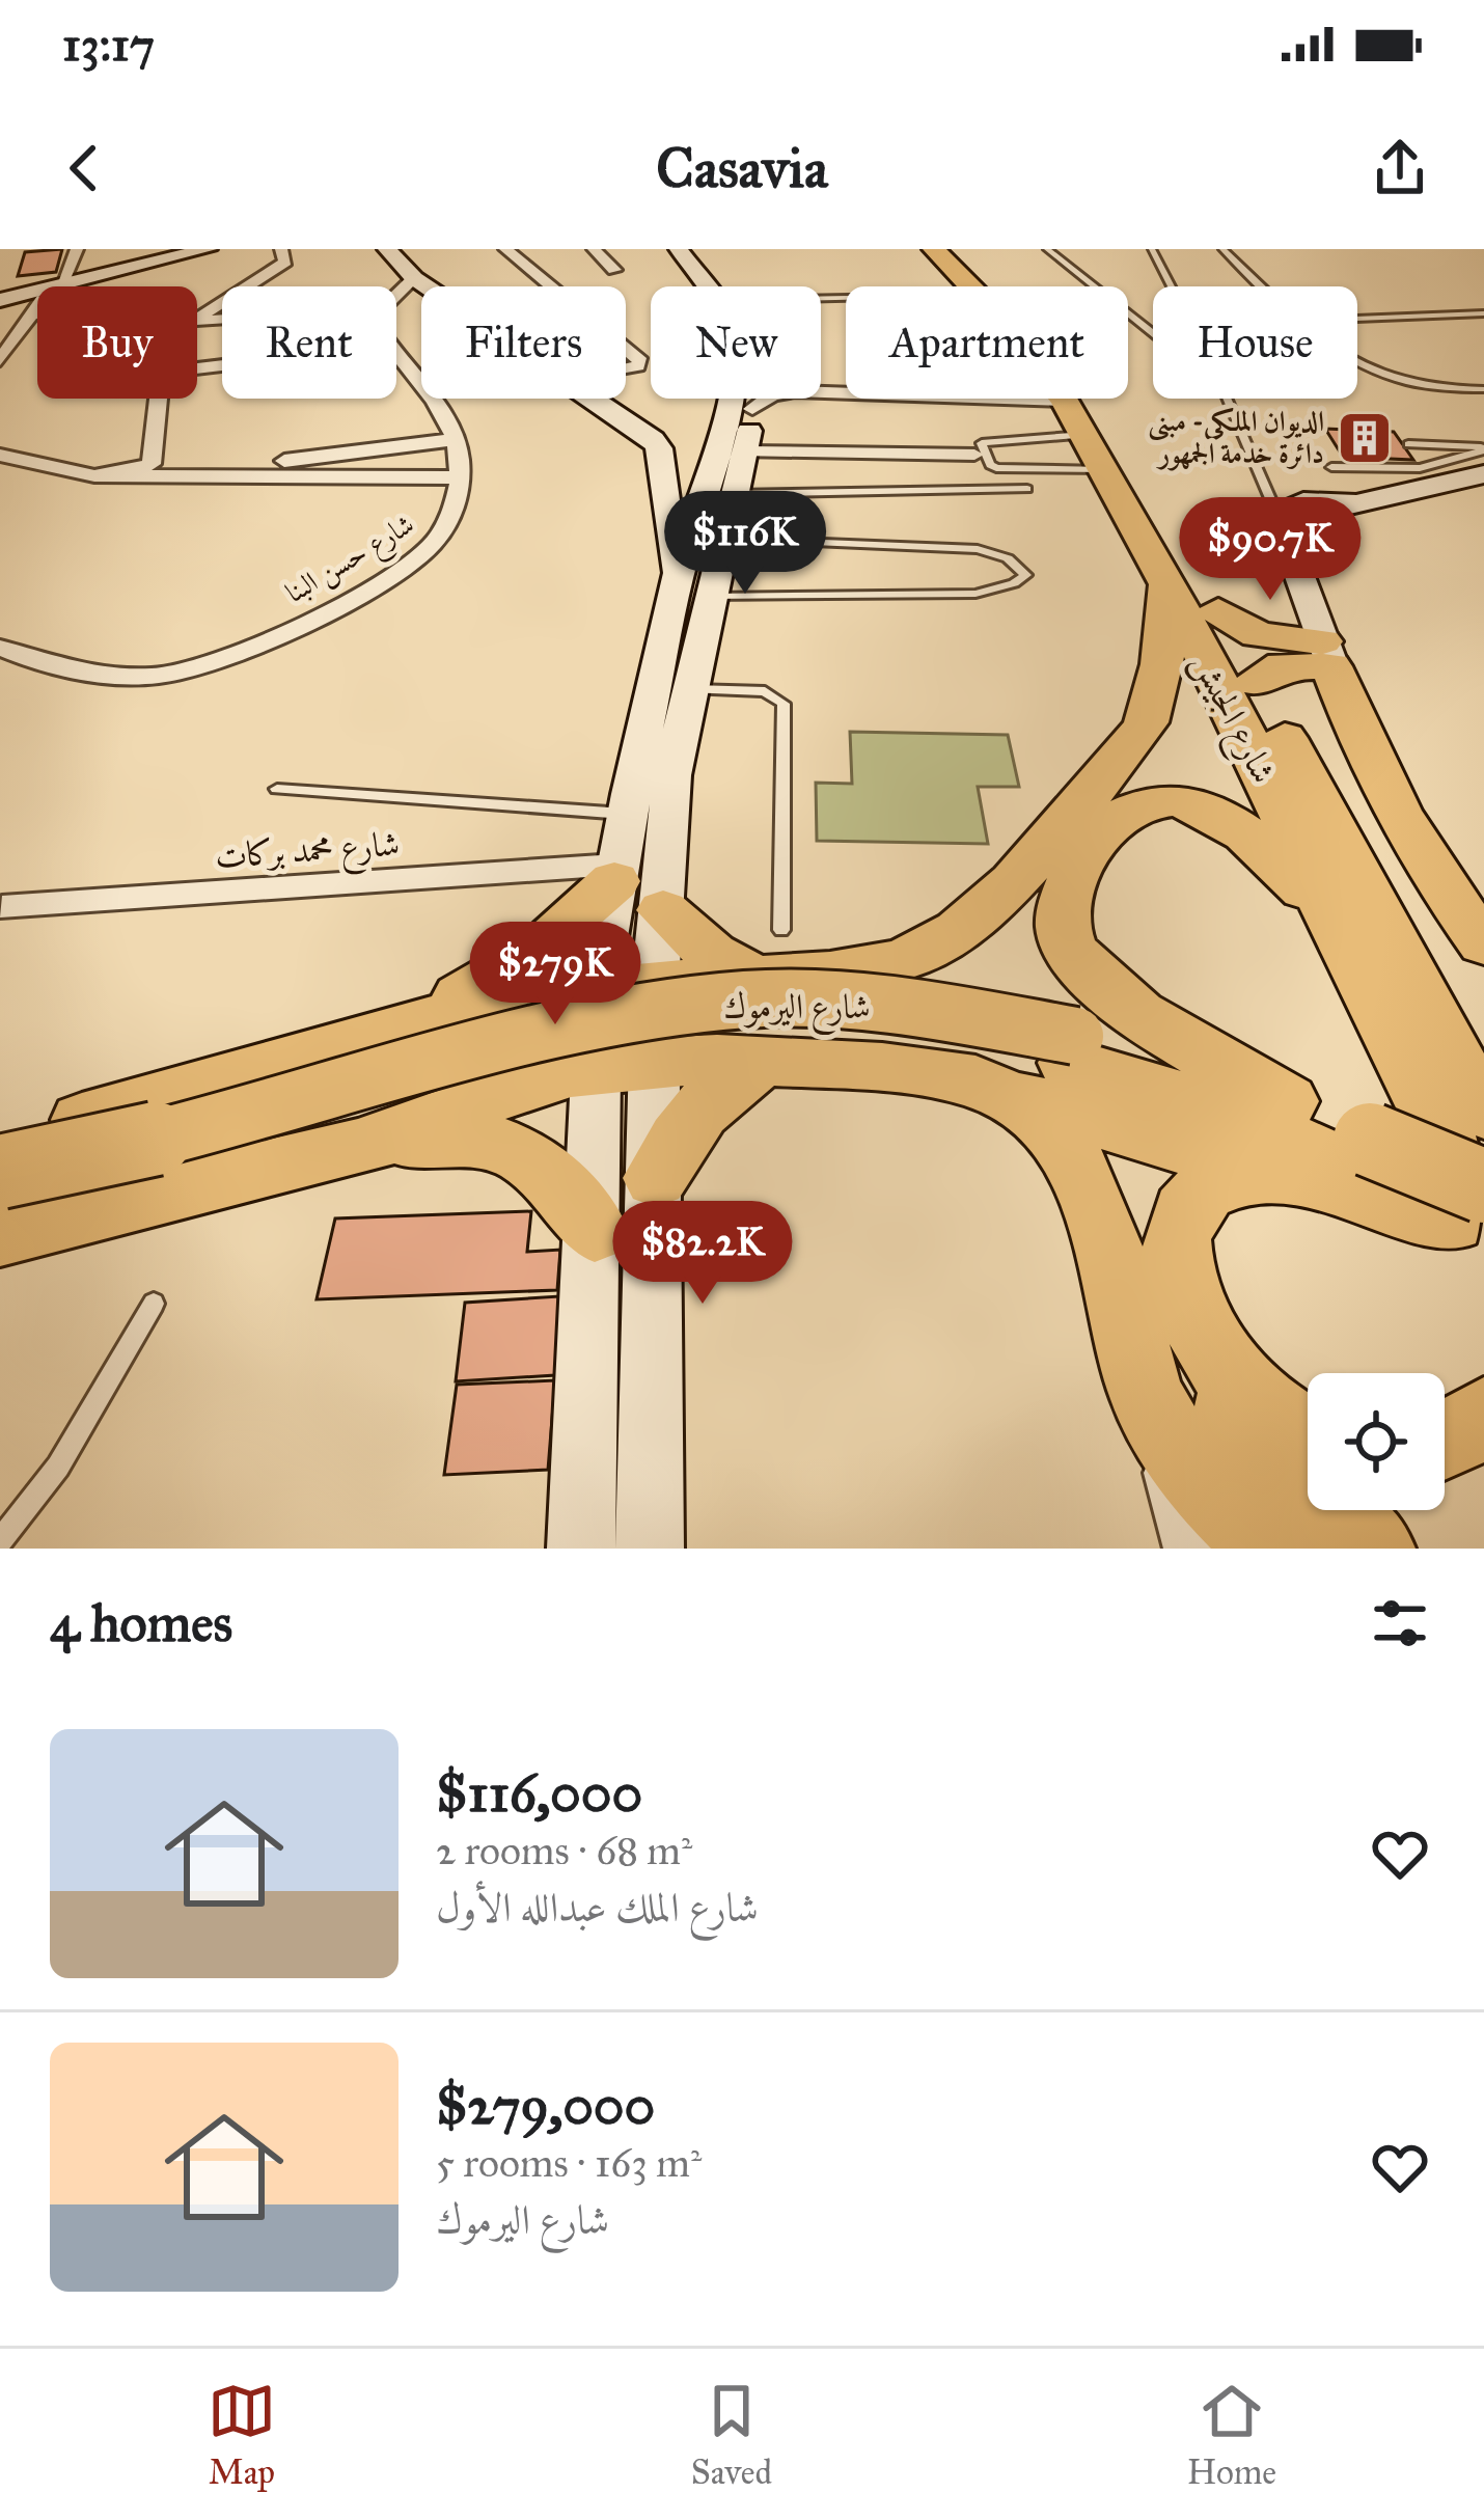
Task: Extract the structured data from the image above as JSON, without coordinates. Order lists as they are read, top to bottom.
{
  "streets": {
    "highway": ["شارع الجيش", "شارع اليرموك"],
    "street": ["شارع حسن البنا", "شارع محمد بركات"]
  },
  "places": {
    "building": ["الديوان الملكي- مبنى دائرة خدمة الجمهور"]
  },
  "page": {
    "status": "13:17",
    "header": "Casavia",
    "chip": [
      "Buy",
      "Rent",
      "Filters",
      "New",
      "Apartment",
      "House"
    ],
    "price": [
      "$116K",
      "$90.7K",
      "$279K",
      "$82.2K"
    ],
    "heading": "4 homes",
    "list": [
      {
        "name": "$116,000",
        "note": "2 rooms · 68 m² · شارع الملك عبدالله الأول"
      },
      {
        "name": "$279,000",
        "note": "5 rooms · 163 m² · شارع اليرموك"
      }
    ],
    "tabs": ["Map", "Saved", "Home"]
  }
}
